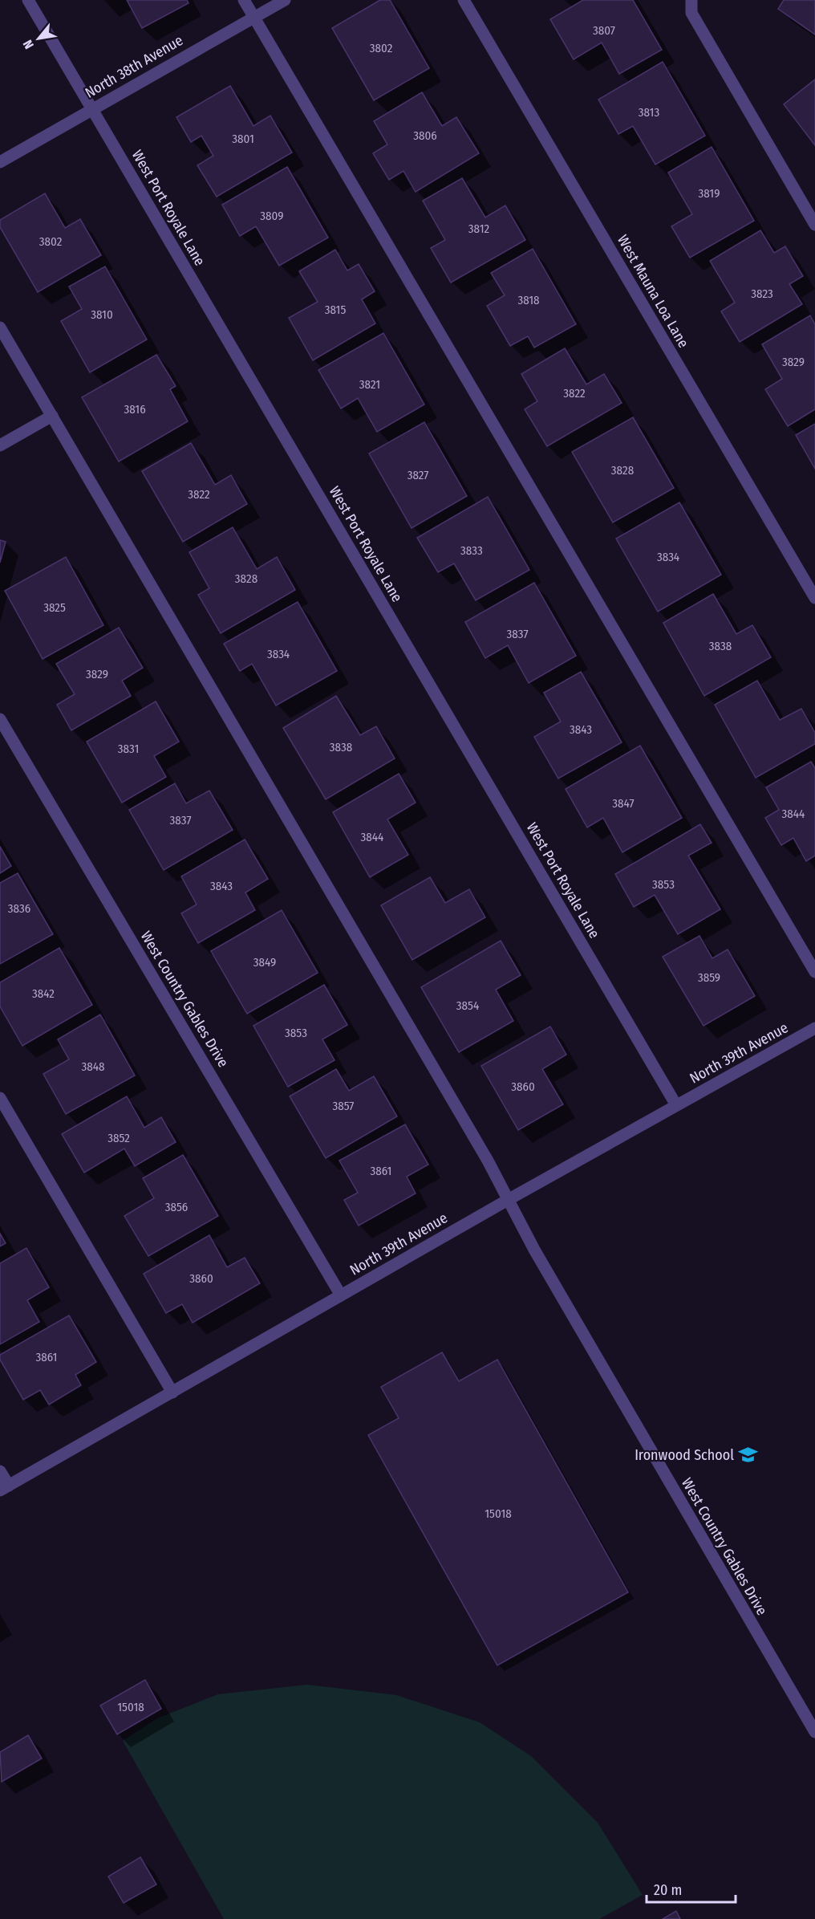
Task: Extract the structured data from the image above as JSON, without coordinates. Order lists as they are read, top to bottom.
{
  "streets": {
    "street": [
      "North 38th Avenue",
      "West Port Royale Lane",
      "West Mauna Loa Lane",
      "West Country Gables Drive",
      "North 39th Avenue"
    ]
  },
  "crossings": [
    ["North 38th Avenue", "West Port Royale Lane"],
    ["West Port Royale Lane", "North 39th Avenue"],
    ["West Country Gables Drive", "North 39th Avenue"]
  ],
  "places": {
    "school or university": ["Ironwood School"]
  },
  "house_numbers": [
    "3807",
    "3802",
    "3813",
    "3806",
    "3801",
    "3819",
    "3809",
    "3812",
    "3802",
    "3823",
    "3818",
    "3815",
    "3810",
    "3829",
    "3821",
    "3822",
    "3816",
    "3828",
    "3827",
    "3822",
    "3833",
    "3834",
    "3828",
    "3825",
    "3837",
    "3838",
    "3834",
    "3829",
    "3843",
    "3838",
    "3831",
    "3847",
    "3844",
    "3837",
    "3844",
    "3853",
    "3843",
    "3836",
    "3849",
    "3859",
    "3842",
    "3854",
    "3853",
    "3848",
    "3860",
    "3857",
    "3852",
    "3861",
    "3856",
    "3860",
    "3861",
    "15018",
    "15018"
  ],
  "scale_bar": "20 m",
  "north": "bottom left"
}
